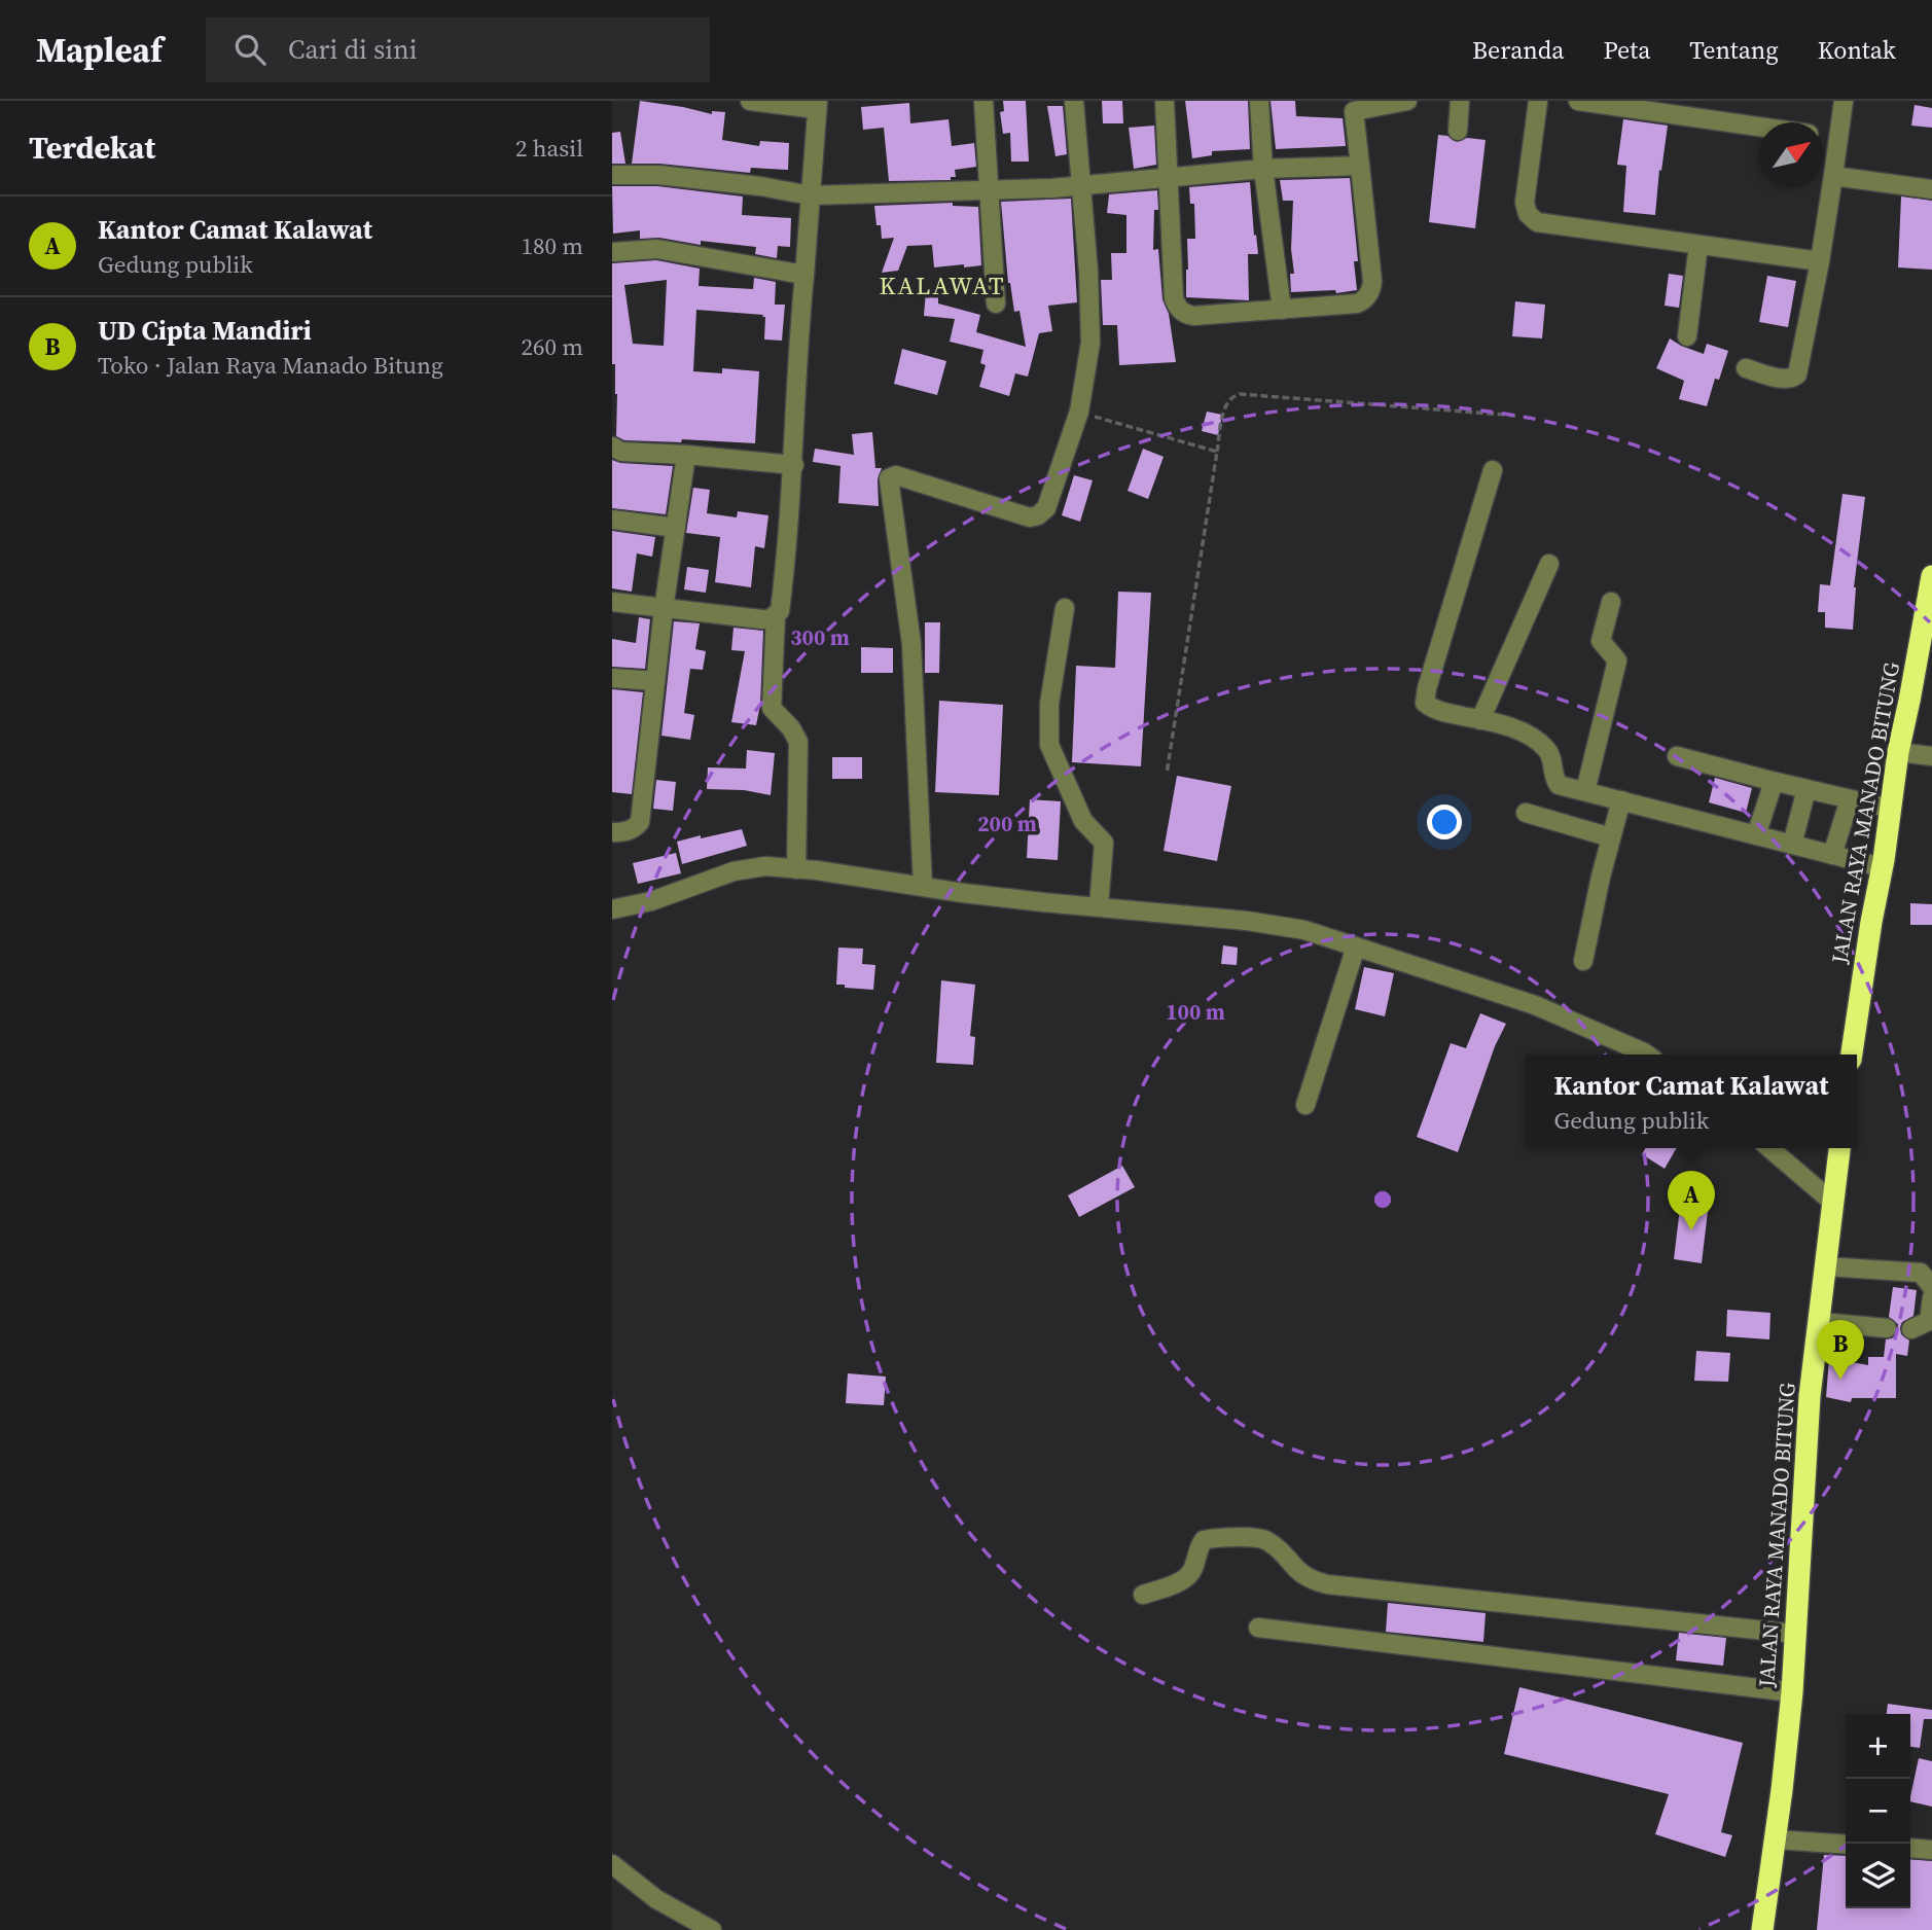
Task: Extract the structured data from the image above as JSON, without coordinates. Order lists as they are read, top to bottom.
{
  "streets": {
    "highway": ["JALAN RAYA MANADO BITUNG"]
  },
  "districts": ["KALAWAT"],
  "north": "top right",
  "page": {
    "header": "Mapleaf",
    "search": "Cari di sini",
    "nav": [
      "Beranda",
      "Peta",
      "Tentang",
      "Kontak"
    ],
    "heading": ["Terdekat", "2 hasil"],
    "list": [
      {
        "mark": "A",
        "name": "Kantor Camat Kalawat",
        "note": "Gedung publik",
        "value": "180 m"
      },
      {
        "mark": "B",
        "name": "UD Cipta Mandiri",
        "note": "Toko · Jalan Raya Manado Bitung",
        "value": "260 m"
      }
    ],
    "popup": ["Kantor Camat Kalawat", "Gedung publik"],
    "pins": ["A", "B"],
    "map_buttons": ["+", "−"]
  },
  "rings": ["300 m", "200 m", "100 m"]
}
